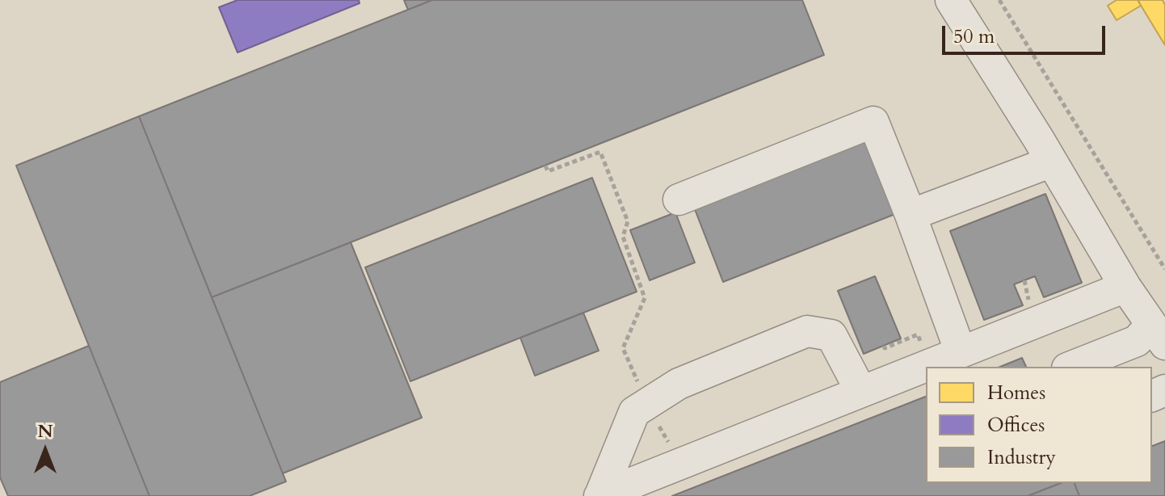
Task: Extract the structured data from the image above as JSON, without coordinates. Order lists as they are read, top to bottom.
{
  "legend": ["Homes", "Offices", "Industry"],
  "scale_bar": "50 m",
  "north": "top"
}
